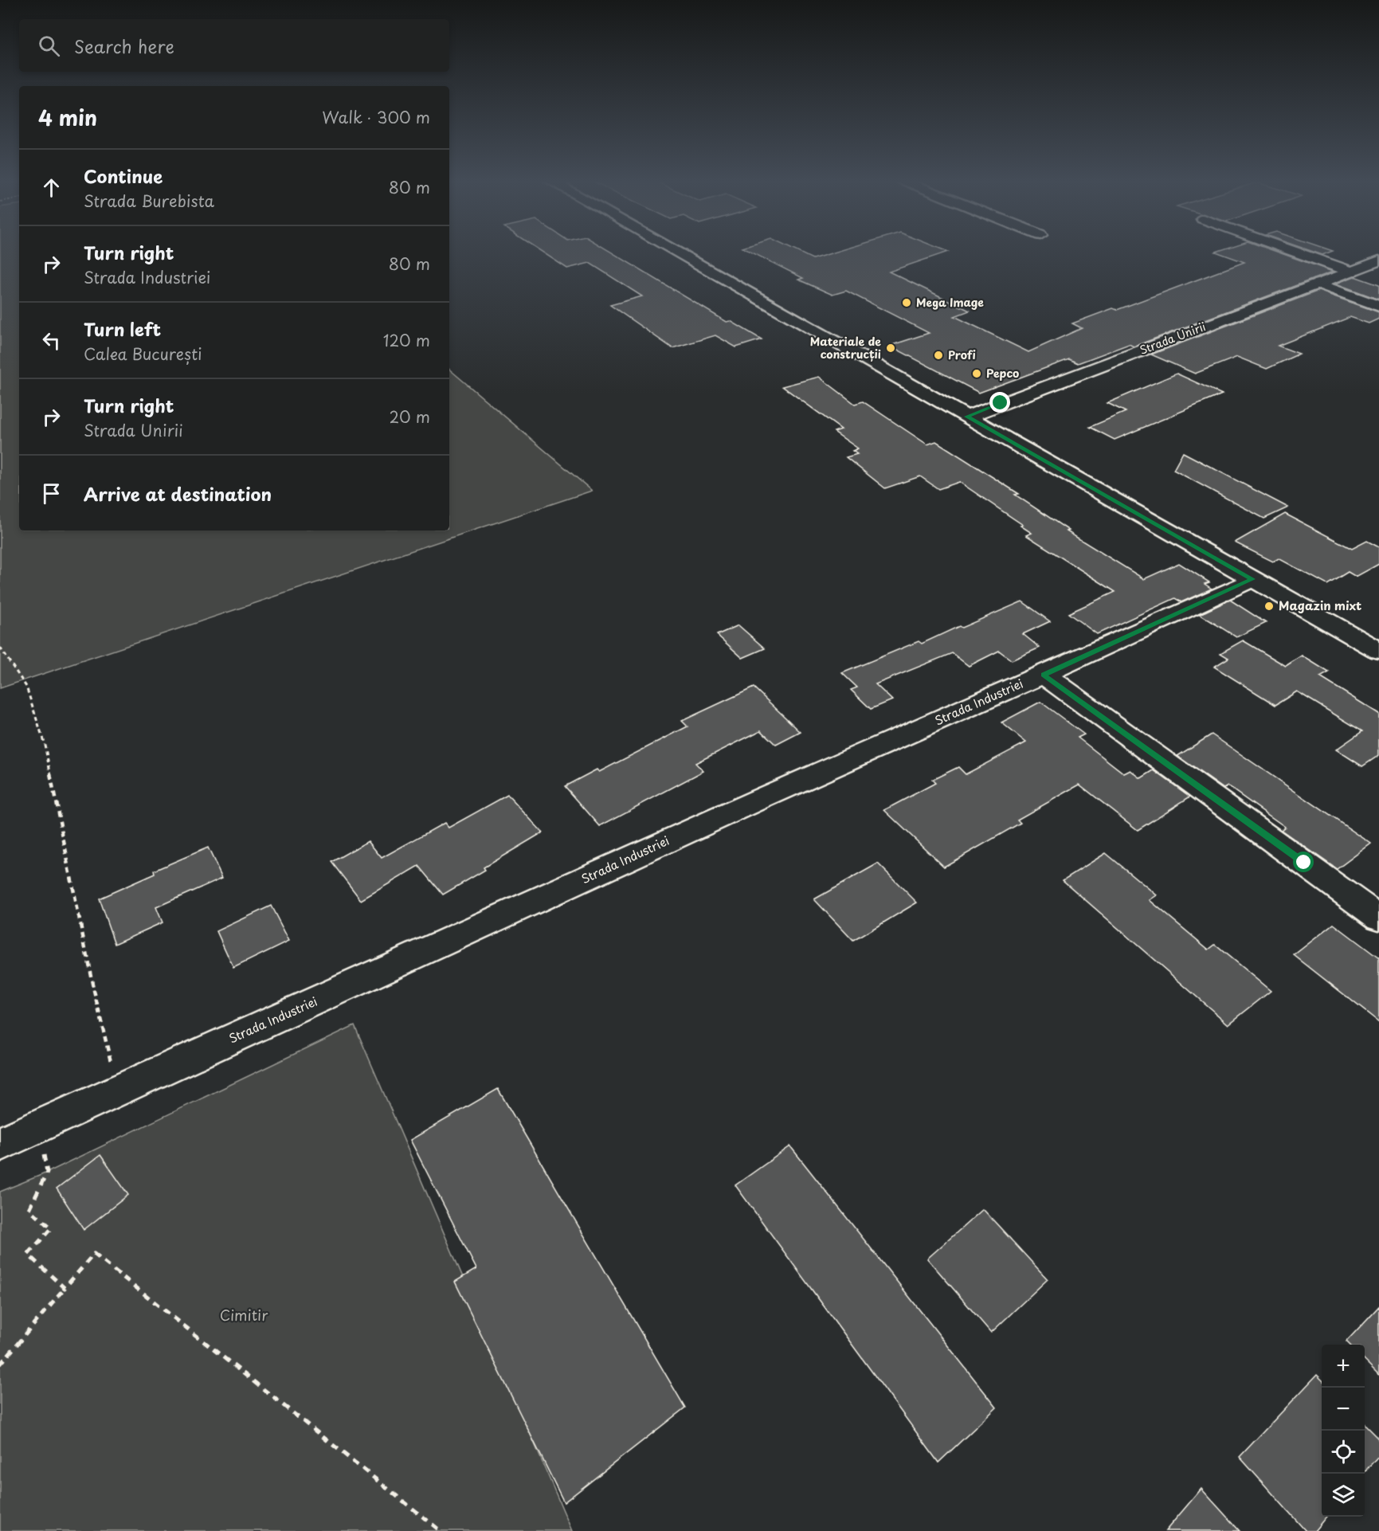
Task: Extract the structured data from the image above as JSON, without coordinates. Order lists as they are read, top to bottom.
{
  "streets": {
    "main road": ["Strada Unirii", "Strada Industriei"]
  },
  "parks": ["Cimitir"],
  "places": [
    "Mega Image",
    "Materiale de construcții",
    "Profi",
    "Pepco",
    "Magazin mixt"
  ],
  "page": {
    "search": "Search here",
    "heading": ["4 min", "Walk · 300 m"],
    "list": [
      ["Continue", "Strada Burebista", "80 m"],
      ["Turn right", "Strada Industriei", "80 m"],
      ["Turn left", "Calea București", "120 m"],
      ["Turn right", "Strada Unirii", "20 m"],
      "Arrive at destination"
    ],
    "map_buttons": ["+", "−"]
  }
}
